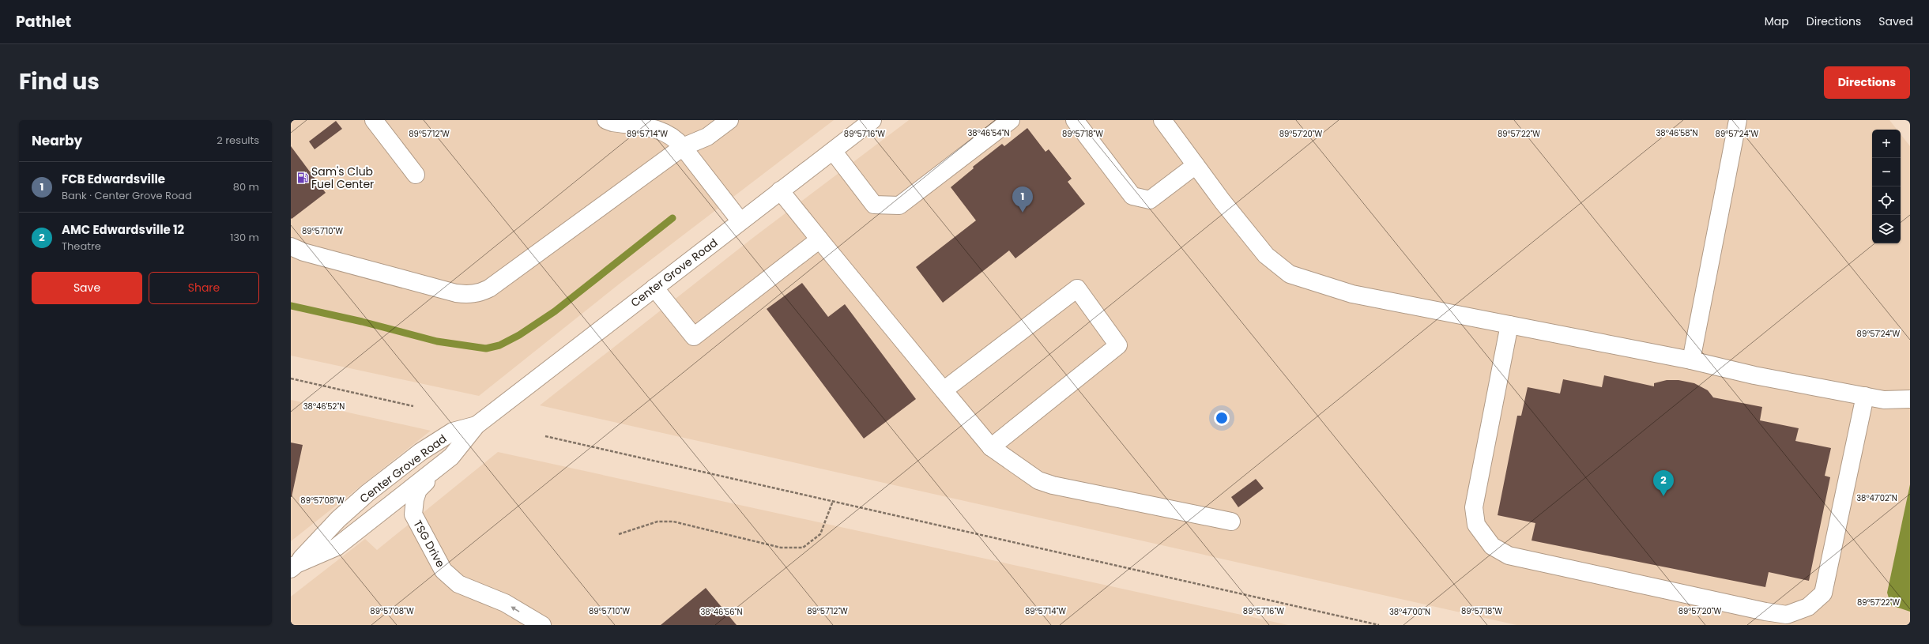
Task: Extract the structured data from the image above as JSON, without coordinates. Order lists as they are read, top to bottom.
{
  "streets": {
    "street": ["Center Grove Road", "TSG Drive"]
  },
  "crossings": [
    ["Center Grove Road", "TSG Drive"]
  ],
  "places": {
    "fuel station": ["Sam's Club Fuel Center"]
  },
  "page": {
    "header": "Pathlet",
    "nav": ["Map", "Directions", "Saved"],
    "title": "Find us",
    "buttons": [
      "Directions",
      ["Save", "Share"]
    ],
    "heading": ["Nearby", "2 results"],
    "map_buttons": ["+", "−"],
    "list": [
      {
        "mark": "1",
        "name": "FCB Edwardsville",
        "note": "Bank · Center Grove Road",
        "value": "80 m"
      },
      {
        "mark": "2",
        "name": "AMC Edwardsville 12",
        "note": "Theatre",
        "value": "130 m"
      }
    ],
    "pins": ["1", "2"]
  },
  "coordinates": [
    "38°46'54\"N",
    "38°46'58\"N",
    "89°57'12\"W",
    "89°57'14\"W",
    "89°57'16\"W",
    "89°57'18\"W",
    "89°57'20\"W",
    "89°57'24\"W",
    "89°57'22\"W",
    "89°57'10\"W",
    "38°46'52\"N",
    "38°47'02\"N",
    "89°57'08\"W",
    "38°46'56\"N",
    "38°47'00\"N"
  ]
}
